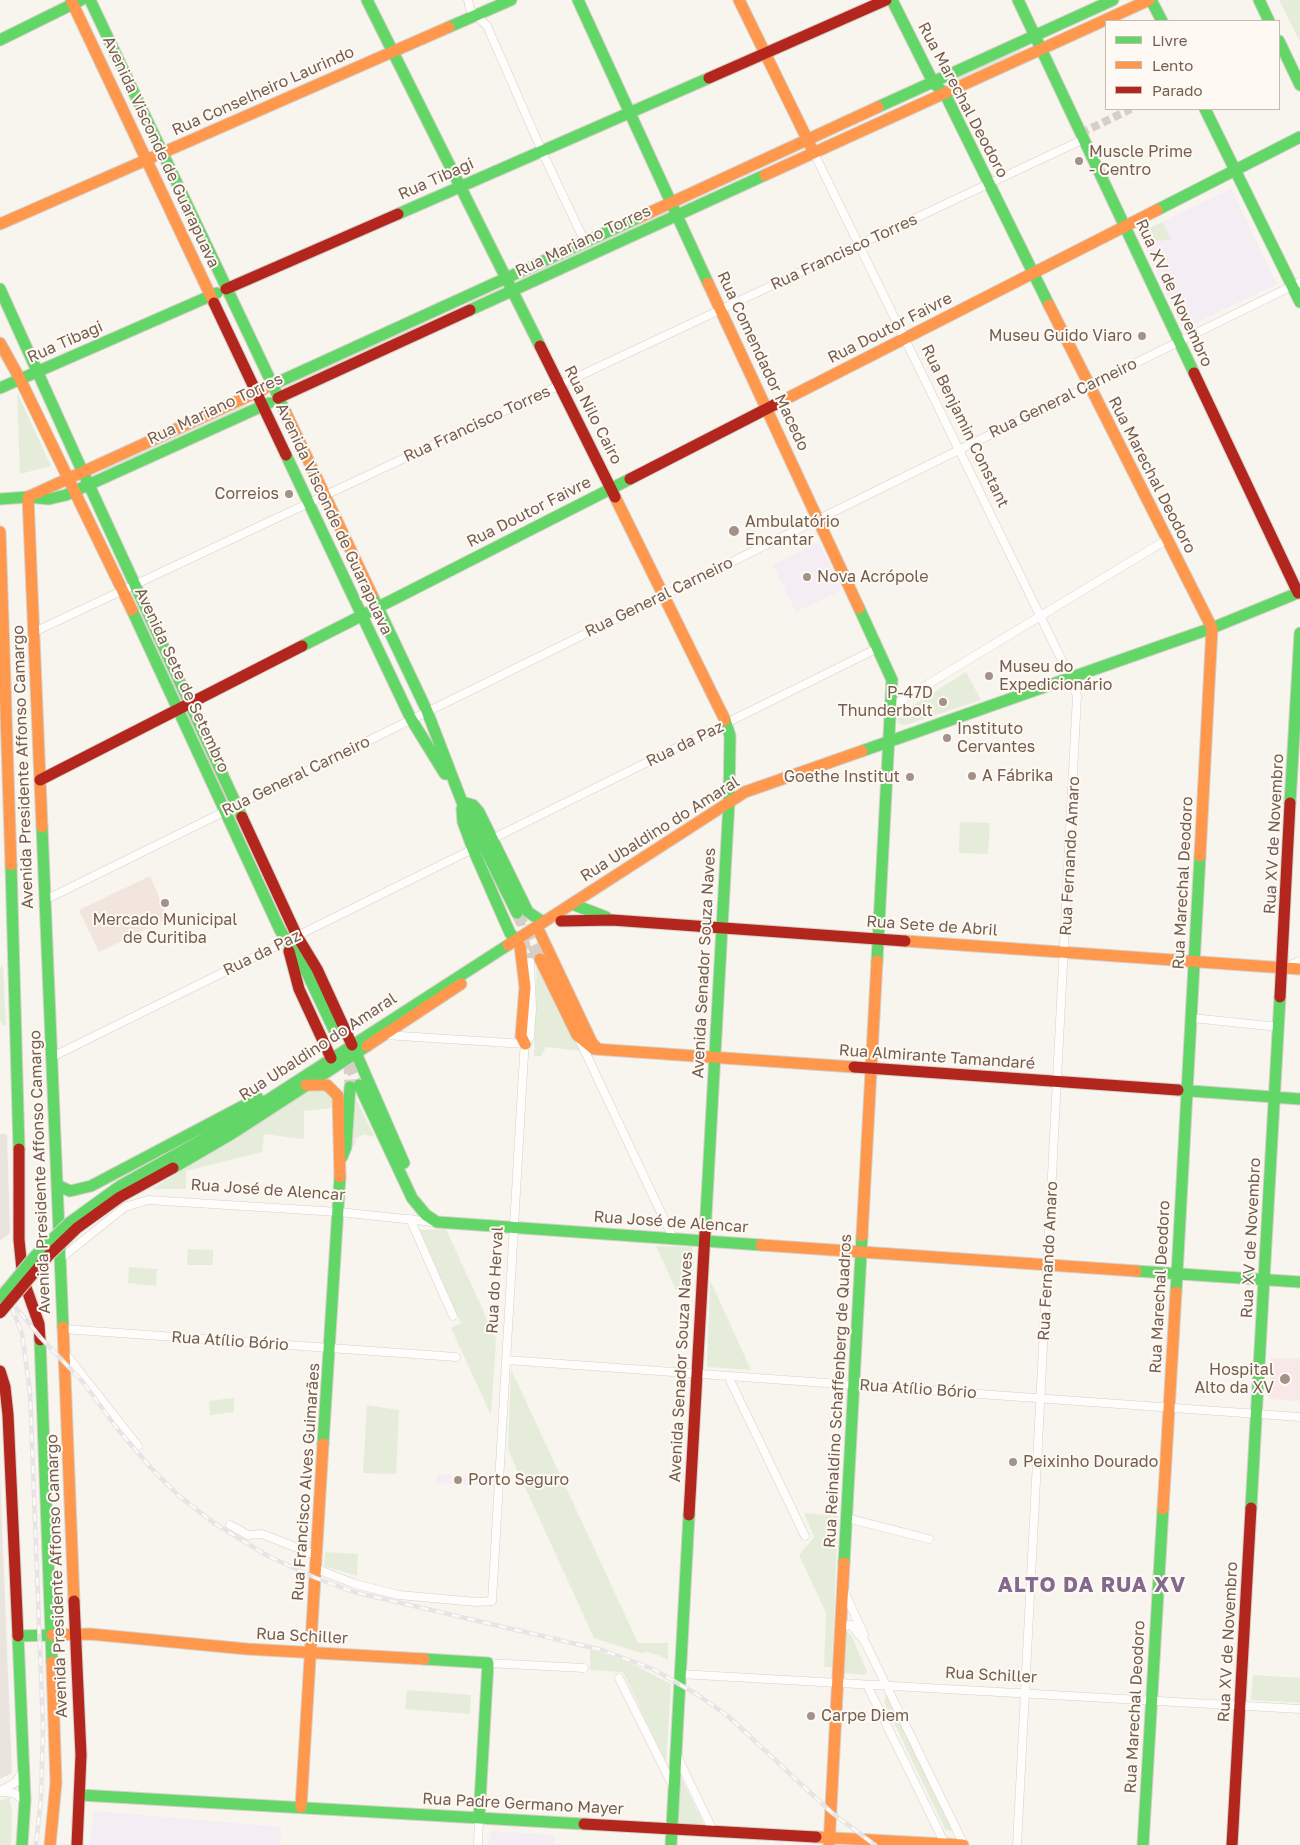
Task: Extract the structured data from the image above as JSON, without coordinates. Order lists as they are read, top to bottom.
{
  "streets": {
    "main road": [
      "Rua Conselheiro Laurindo",
      "Rua Marechal Deodoro",
      "Avenida Visconde de Guarapuava",
      "Rua Tibagi",
      "Rua Mariano Torres",
      "Rua XV de Novembro",
      "Rua Doutor Faivre",
      "Rua Comendador Macedo",
      "Rua Nilo Cairo",
      "Rua Benjamin Constant",
      "Avenida Sete de Setembro",
      "Avenida Presidente Affonso Camargo",
      "Rua Ubaldino do Amaral",
      "Rua Sete de Abril",
      "Avenida Senador Souza Naves",
      "Rua Almirante Tamandaré",
      "Rua José de Alencar",
      "Rua Reinaldino Schaffenberg de Quadros",
      "Rua Francisco Alves Guimarães",
      "Rua Schiller",
      "Rua Padre Germano Mayer"
    ],
    "street": [
      "Rua Francisco Torres",
      "Rua General Carneiro",
      "Rua da Paz",
      "Rua Fernando Amaro",
      "Rua do Herval",
      "Rua Atílio Bório"
    ]
  },
  "crossings": [
    ["Rua Conselheiro Laurindo", "Avenida Visconde de Guarapuava"],
    ["Rua Conselheiro Laurindo", "Rua Nilo Cairo"],
    ["Rua Marechal Deodoro", "Rua Mariano Torres"],
    ["Rua Marechal Deodoro", "Rua Francisco Torres"],
    ["Rua Marechal Deodoro", "Rua Doutor Faivre"],
    ["Rua Marechal Deodoro", "Rua General Carneiro"],
    ["Rua Marechal Deodoro", "Rua Ubaldino do Amaral"],
    ["Rua Marechal Deodoro", "Rua Sete de Abril"],
    ["Rua Marechal Deodoro", "Rua Almirante Tamandaré"],
    ["Rua Marechal Deodoro", "Rua José de Alencar"],
    ["Rua Marechal Deodoro", "Rua Atílio Bório"],
    ["Rua Marechal Deodoro", "Rua Schiller"],
    ["Avenida Visconde de Guarapuava", "Rua Tibagi"],
    ["Avenida Visconde de Guarapuava", "Rua Mariano Torres"],
    ["Avenida Visconde de Guarapuava", "Rua Francisco Torres"],
    ["Avenida Visconde de Guarapuava", "Rua Doutor Faivre"],
    ["Avenida Visconde de Guarapuava", "Rua General Carneiro"],
    ["Rua Tibagi", "Rua Comendador Macedo"],
    ["Rua Tibagi", "Rua Nilo Cairo"],
    ["Rua Tibagi", "Rua Benjamin Constant"],
    ["Rua Tibagi", "Avenida Sete de Setembro"],
    ["Rua Mariano Torres", "Rua XV de Novembro"],
    ["Rua Mariano Torres", "Rua Comendador Macedo"],
    ["Rua Mariano Torres", "Rua Nilo Cairo"],
    ["Rua Mariano Torres", "Rua Benjamin Constant"],
    ["Rua Mariano Torres", "Avenida Sete de Setembro"],
    ["Rua Mariano Torres", "Avenida Presidente Affonso Camargo"],
    ["Rua Francisco Torres", "Rua XV de Novembro"],
    ["Rua Francisco Torres", "Rua Comendador Macedo"],
    ["Rua Francisco Torres", "Rua Nilo Cairo"],
    ["Rua Francisco Torres", "Rua Benjamin Constant"],
    ["Rua Francisco Torres", "Avenida Sete de Setembro"],
    ["Rua Francisco Torres", "Avenida Presidente Affonso Camargo"],
    ["Rua XV de Novembro", "Rua Doutor Faivre"],
    ["Rua XV de Novembro", "Rua General Carneiro"],
    ["Rua XV de Novembro", "Rua Ubaldino do Amaral"],
    ["Rua XV de Novembro", "Rua Sete de Abril"],
    ["Rua XV de Novembro", "Rua Almirante Tamandaré"],
    ["Rua XV de Novembro", "Rua José de Alencar"],
    ["Rua XV de Novembro", "Rua Atílio Bório"],
    ["Rua XV de Novembro", "Rua Schiller"],
    ["Rua Doutor Faivre", "Rua Comendador Macedo"],
    ["Rua Doutor Faivre", "Rua Nilo Cairo"],
    ["Rua Doutor Faivre", "Rua Benjamin Constant"],
    ["Rua Doutor Faivre", "Avenida Sete de Setembro"],
    ["Rua Doutor Faivre", "Avenida Presidente Affonso Camargo"],
    ["Rua Comendador Macedo", "Rua General Carneiro"],
    ["Rua Comendador Macedo", "Rua da Paz"],
    ["Rua Comendador Macedo", "Rua Ubaldino do Amaral"],
    ["Rua Comendador Macedo", "Rua Sete de Abril"],
    ["Rua Comendador Macedo", "Rua Reinaldino Schaffenberg de Quadros"],
    ["Rua General Carneiro", "Rua Nilo Cairo"],
    ["Rua General Carneiro", "Rua Benjamin Constant"],
    ["Rua General Carneiro", "Avenida Sete de Setembro"],
    ["Rua General Carneiro", "Avenida Presidente Affonso Camargo"],
    ["Rua Nilo Cairo", "Rua da Paz"],
    ["Rua Nilo Cairo", "Rua Ubaldino do Amaral"],
    ["Rua Nilo Cairo", "Avenida Senador Souza Naves"],
    ["Rua Benjamin Constant", "Rua Ubaldino do Amaral"],
    ["Rua Benjamin Constant", "Rua Fernando Amaro"],
    ["Avenida Sete de Setembro", "Rua da Paz"],
    ["Avenida Sete de Setembro", "Rua Ubaldino do Amaral"],
    ["Avenida Sete de Setembro", "Rua Francisco Alves Guimarães"],
    ["Rua da Paz", "Avenida Presidente Affonso Camargo"],
    ["Avenida Presidente Affonso Camargo", "Rua José de Alencar"],
    ["Avenida Presidente Affonso Camargo", "Rua Atílio Bório"],
    ["Avenida Presidente Affonso Camargo", "Rua Schiller"],
    ["Avenida Presidente Affonso Camargo", "Rua Padre Germano Mayer"],
    ["Rua Ubaldino do Amaral", "Rua Fernando Amaro"],
    ["Rua Ubaldino do Amaral", "Rua Sete de Abril"],
    ["Rua Ubaldino do Amaral", "Avenida Senador Souza Naves"],
    ["Rua Ubaldino do Amaral", "Rua Francisco Alves Guimarães"],
    ["Rua Fernando Amaro", "Rua Sete de Abril"],
    ["Rua Fernando Amaro", "Rua Almirante Tamandaré"],
    ["Rua Fernando Amaro", "Rua José de Alencar"],
    ["Rua Fernando Amaro", "Rua Atílio Bório"],
    ["Rua Fernando Amaro", "Rua Schiller"],
    ["Rua Sete de Abril", "Avenida Senador Souza Naves"],
    ["Rua Sete de Abril", "Rua Reinaldino Schaffenberg de Quadros"],
    ["Avenida Senador Souza Naves", "Rua Almirante Tamandaré"],
    ["Avenida Senador Souza Naves", "Rua José de Alencar"],
    ["Avenida Senador Souza Naves", "Rua Atílio Bório"],
    ["Avenida Senador Souza Naves", "Rua Schiller"],
    ["Avenida Senador Souza Naves", "Rua Padre Germano Mayer"],
    ["Rua Almirante Tamandaré", "Rua Reinaldino Schaffenberg de Quadros"],
    ["Rua José de Alencar", "Rua do Herval"],
    ["Rua José de Alencar", "Rua Reinaldino Schaffenberg de Quadros"],
    ["Rua José de Alencar", "Rua Francisco Alves Guimarães"],
    ["Rua do Herval", "Rua Atílio Bório"],
    ["Rua do Herval", "Rua Francisco Alves Guimarães"],
    ["Rua Atílio Bório", "Rua Reinaldino Schaffenberg de Quadros"],
    ["Rua Atílio Bório", "Rua Francisco Alves Guimarães"],
    ["Rua Reinaldino Schaffenberg de Quadros", "Rua Schiller"],
    ["Rua Reinaldino Schaffenberg de Quadros", "Rua Padre Germano Mayer"],
    ["Rua Francisco Alves Guimarães", "Rua Schiller"],
    ["Rua Francisco Alves Guimarães", "Rua Padre Germano Mayer"]
  ],
  "districts": ["ALTO DA RUA XV"],
  "places": [
    "Muscle Prime - Centro",
    "Museu Guido Viaro",
    "Correios",
    "Ambulatório Encantar",
    "Nova Acrópole",
    "Museu do Expedicionário",
    "P-47D Thunderbolt",
    "Instituto Cervantes",
    "A Fábrika",
    "Goethe Institut",
    "Mercado Municipal de Curitiba",
    "Hospital Alto da XV",
    "Peixinho Dourado",
    "Porto Seguro",
    "Carpe Diem"
  ],
  "legend": ["Livre", "Lento", "Parado"]
}
